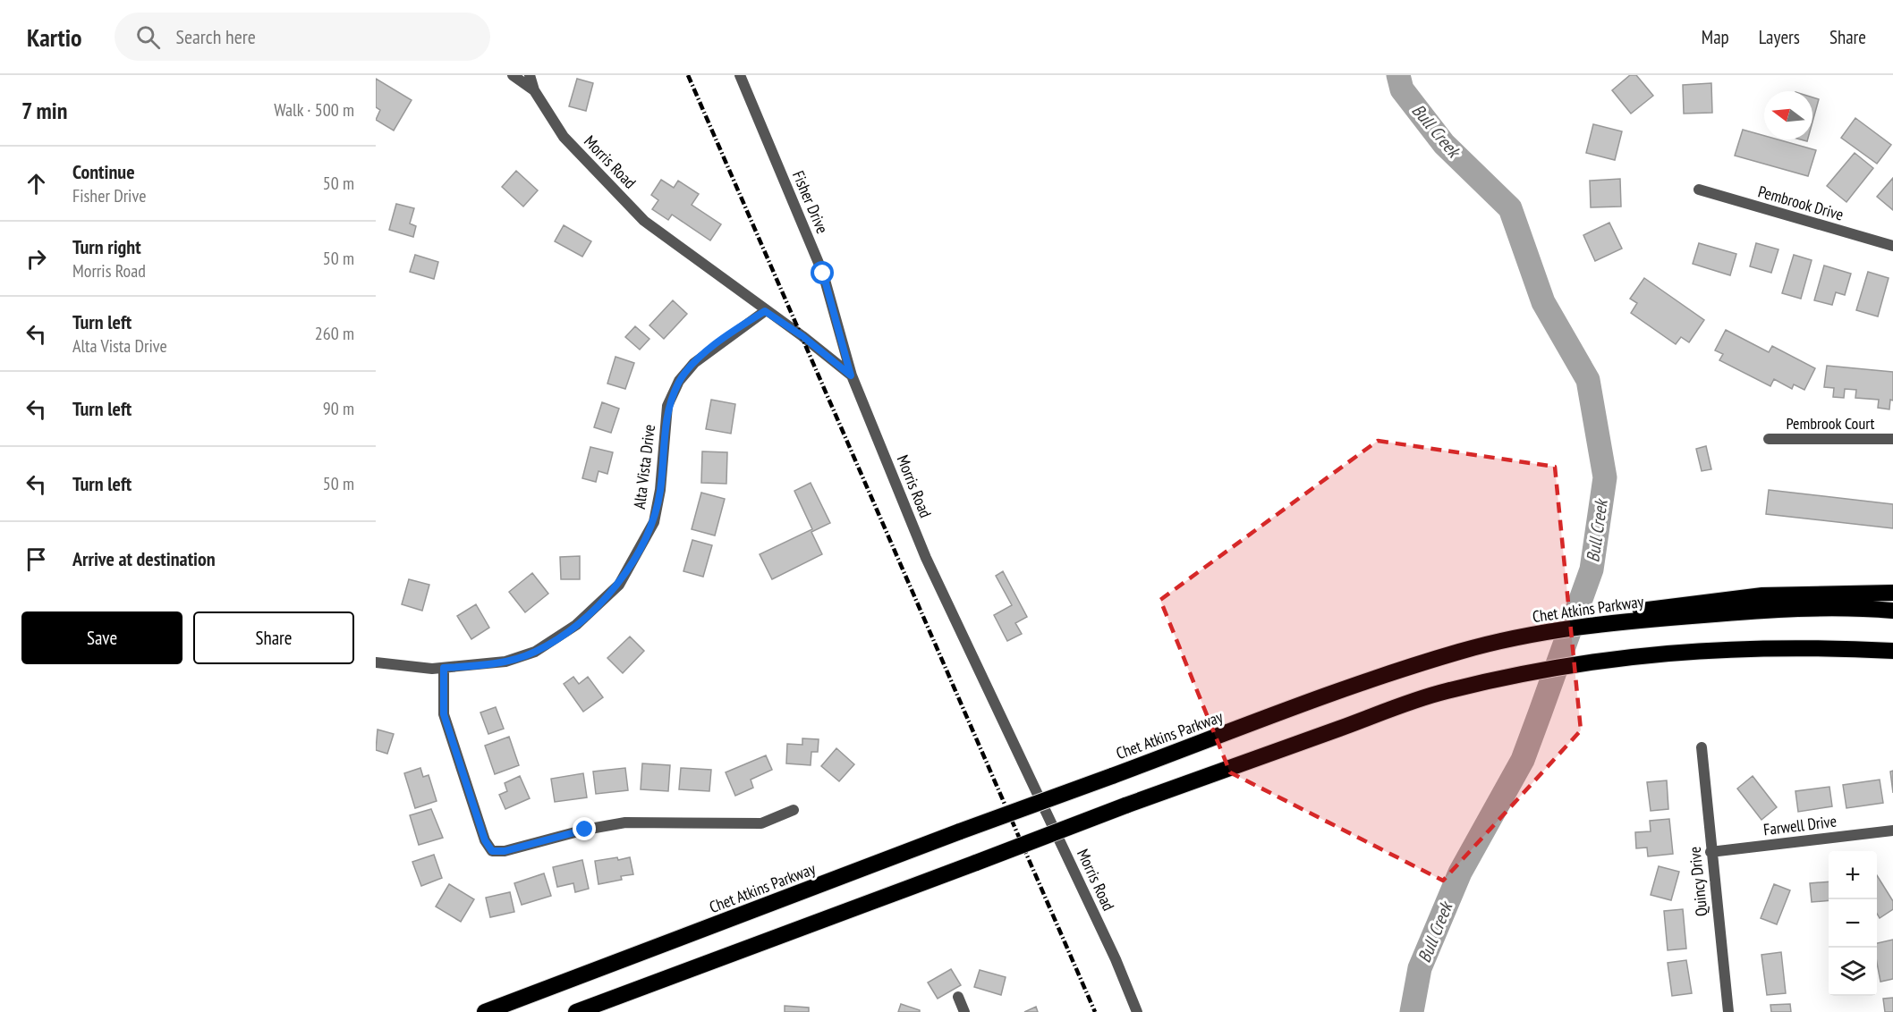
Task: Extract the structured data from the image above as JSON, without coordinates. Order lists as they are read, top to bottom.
{
  "streets": {
    "highway": ["Chet Atkins Parkway"],
    "street": [
      "Morris Road",
      "Fisher Drive",
      "Pembrook Drive",
      "Pembrook Court",
      "Alta Vista Drive",
      "Farwell Drive",
      "Quincy Drive"
    ]
  },
  "crossings": [
    ["Morris Road", "Fisher Drive"],
    ["Morris Road", "Alta Vista Drive"],
    ["Farwell Drive", "Quincy Drive"]
  ],
  "water": ["Bull Creek"],
  "north": "left",
  "page": {
    "header": "Kartio",
    "search": "Search here",
    "nav": ["Map", "Layers", "Share"],
    "heading": ["7 min", "Walk · 500 m"],
    "list": [
      ["Continue", "Fisher Drive", "50 m"],
      ["Turn right", "Morris Road", "50 m"],
      ["Turn left", "Alta Vista Drive", "260 m"],
      ["Turn left", "90 m"],
      ["Turn left", "50 m"],
      "Arrive at destination"
    ],
    "buttons": ["Save", "Share"],
    "map_buttons": ["+", "−"]
  }
}
